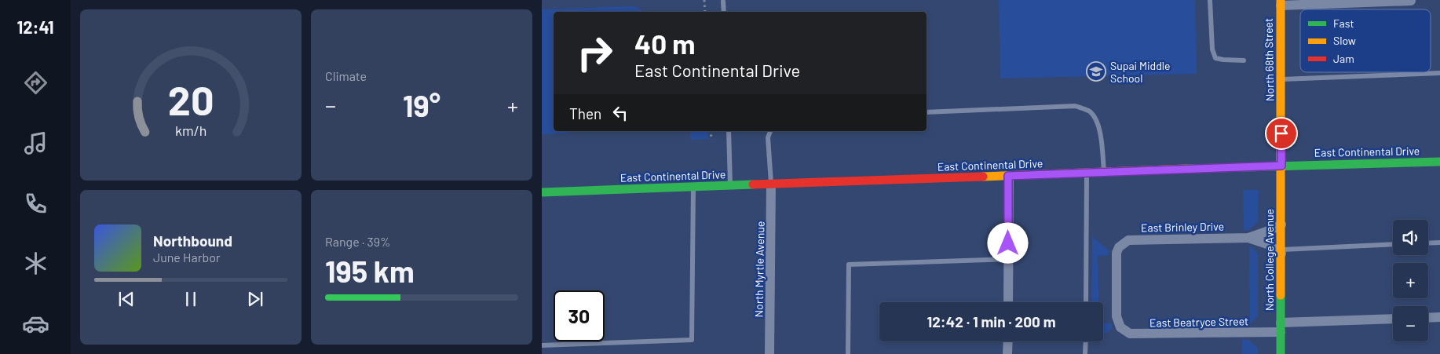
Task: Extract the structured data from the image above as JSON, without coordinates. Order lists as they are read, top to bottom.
{
  "streets": {
    "street": [
      "North 68th Street",
      "East Continental Drive",
      "East Brinley Drive",
      "North College Avenue",
      "North Myrtle Avenue",
      "East Beatryce Street"
    ]
  },
  "crossings": [
    ["North 68th Street", "East Continental Drive"],
    ["North 68th Street", "North College Avenue"],
    ["East Continental Drive", "North College Avenue"],
    ["East Continental Drive", "North Myrtle Avenue"],
    ["East Brinley Drive", "North College Avenue"],
    ["East Brinley Drive", "East Beatryce Street"],
    ["North College Avenue", "East Beatryce Street"]
  ],
  "places": {
    "school or university": ["Supai Middle School"]
  },
  "legend": ["Fast", "Slow", "Jam"],
  "page": {
    "tabs": "12:41",
    "tile": [
      "Climate",
      ["Range · 39%", "195 km"]
    ],
    "turn": ["40 m", "East Continental Drive"],
    "heat": ["−", "19°", "+"],
    "then": "Then",
    "map_buttons": ["+", "−"],
    "song": ["Northbound", "June Harbor"],
    "limit": "30",
    "trip": "12:42 · 1 min · 200 m",
    "gauge": ["20", "km/h"]
  }
}
